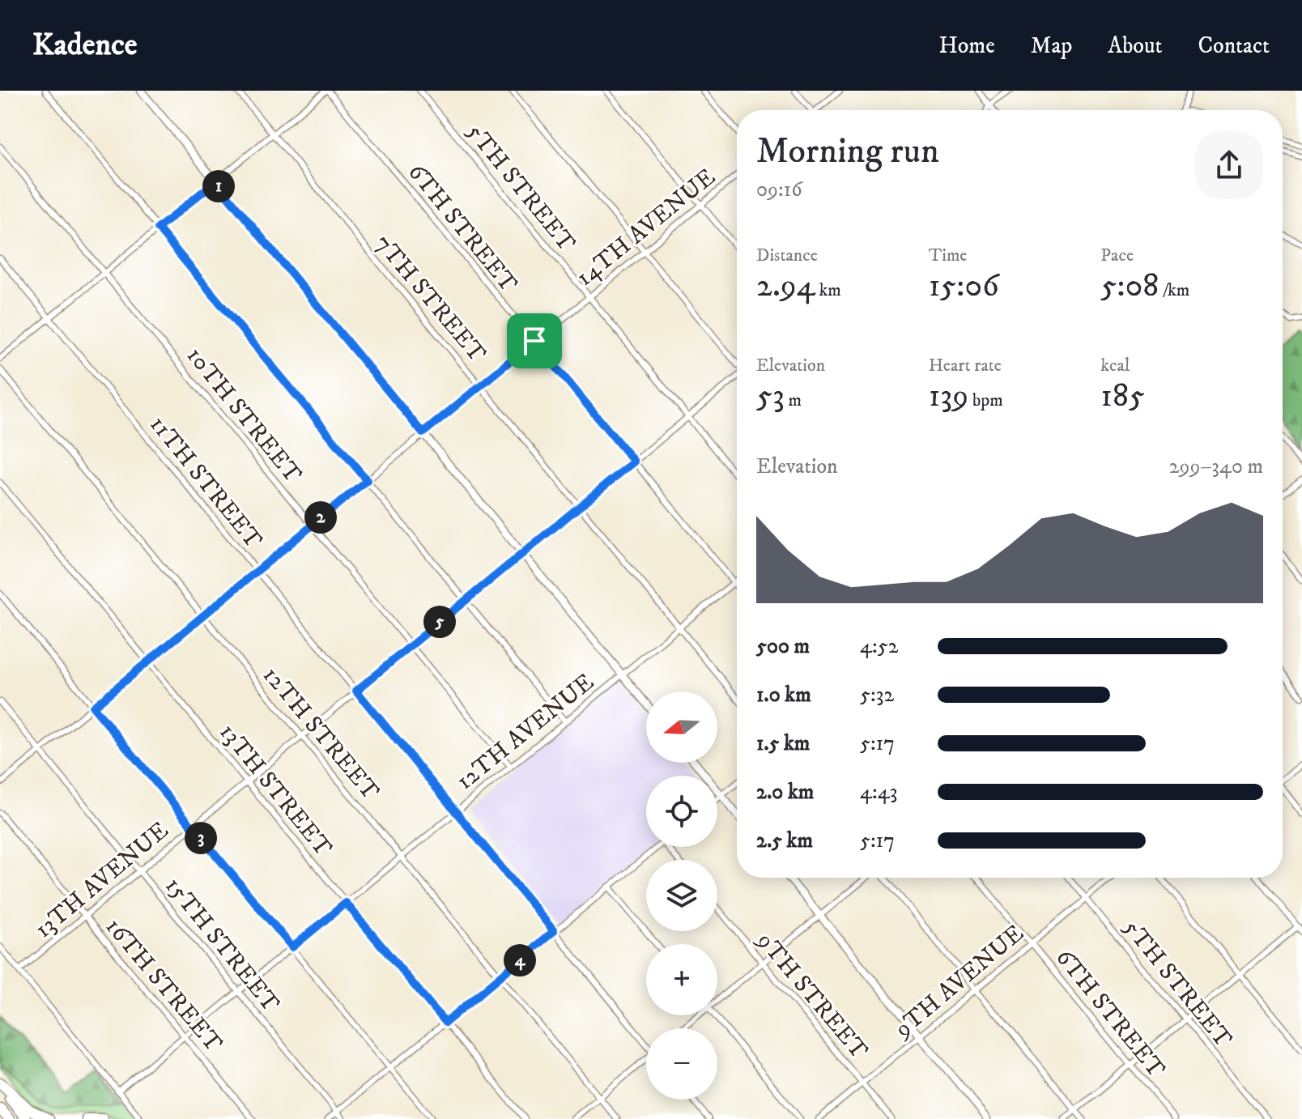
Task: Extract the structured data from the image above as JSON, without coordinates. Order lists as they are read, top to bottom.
{
  "streets": {
    "street": [
      "5TH STREET",
      "14TH AVENUE",
      "6TH STREET",
      "7TH STREET",
      "10TH STREET",
      "11TH STREET",
      "12TH AVENUE",
      "12TH STREET",
      "13TH STREET",
      "13TH AVENUE",
      "15TH STREET",
      "9TH AVENUE",
      "16TH STREET",
      "9TH STREET"
    ]
  },
  "crossings": [
    ["5TH STREET", "14TH AVENUE"],
    ["5TH STREET", "13TH AVENUE"],
    ["5TH STREET", "9TH AVENUE"],
    ["14TH AVENUE", "6TH STREET"],
    ["14TH AVENUE", "7TH STREET"],
    ["14TH AVENUE", "10TH STREET"],
    ["14TH AVENUE", "11TH STREET"],
    ["14TH AVENUE", "12TH STREET"],
    ["14TH AVENUE", "13TH STREET"],
    ["14TH AVENUE", "15TH STREET"],
    ["6TH STREET", "12TH AVENUE"],
    ["6TH STREET", "13TH AVENUE"],
    ["6TH STREET", "9TH AVENUE"],
    ["7TH STREET", "12TH AVENUE"],
    ["7TH STREET", "13TH AVENUE"],
    ["10TH STREET", "12TH AVENUE"],
    ["10TH STREET", "13TH AVENUE"],
    ["11TH STREET", "12TH AVENUE"],
    ["11TH STREET", "13TH AVENUE"],
    ["12TH AVENUE", "12TH STREET"],
    ["12TH AVENUE", "13TH STREET"],
    ["12TH AVENUE", "15TH STREET"],
    ["12TH AVENUE", "16TH STREET"],
    ["12TH STREET", "13TH AVENUE"],
    ["13TH STREET", "13TH AVENUE"],
    ["13TH AVENUE", "15TH STREET"],
    ["13TH AVENUE", "16TH STREET"],
    ["9TH AVENUE", "9TH STREET"]
  ],
  "north": "left",
  "page": {
    "header": "Kadence",
    "nav": [
      "Home",
      "Map",
      "About",
      "Contact"
    ],
    "heading": ["Morning run", "09:16"],
    "pins": [
      "1",
      "2",
      "5",
      "3",
      "4"
    ],
    "stats": [
      ["Distance", "2.94 km"],
      ["Time", "15:06"],
      ["Pace", "5:08 /km"],
      ["Elevation", "53 m"],
      ["Heart rate", "139 bpm"],
      ["kcal", "185"]
    ],
    "chart": ["Elevation", "299–340 m"],
    "list": [
      {
        "name": "500 m",
        "note": "4:52"
      },
      {
        "name": "1.0 km",
        "note": "5:32"
      },
      {
        "name": "1.5 km",
        "note": "5:17"
      },
      {
        "name": "2.0 km",
        "note": "4:43"
      },
      {
        "name": "2.5 km",
        "note": "5:17"
      }
    ],
    "map_buttons": ["+", "−"]
  }
}
